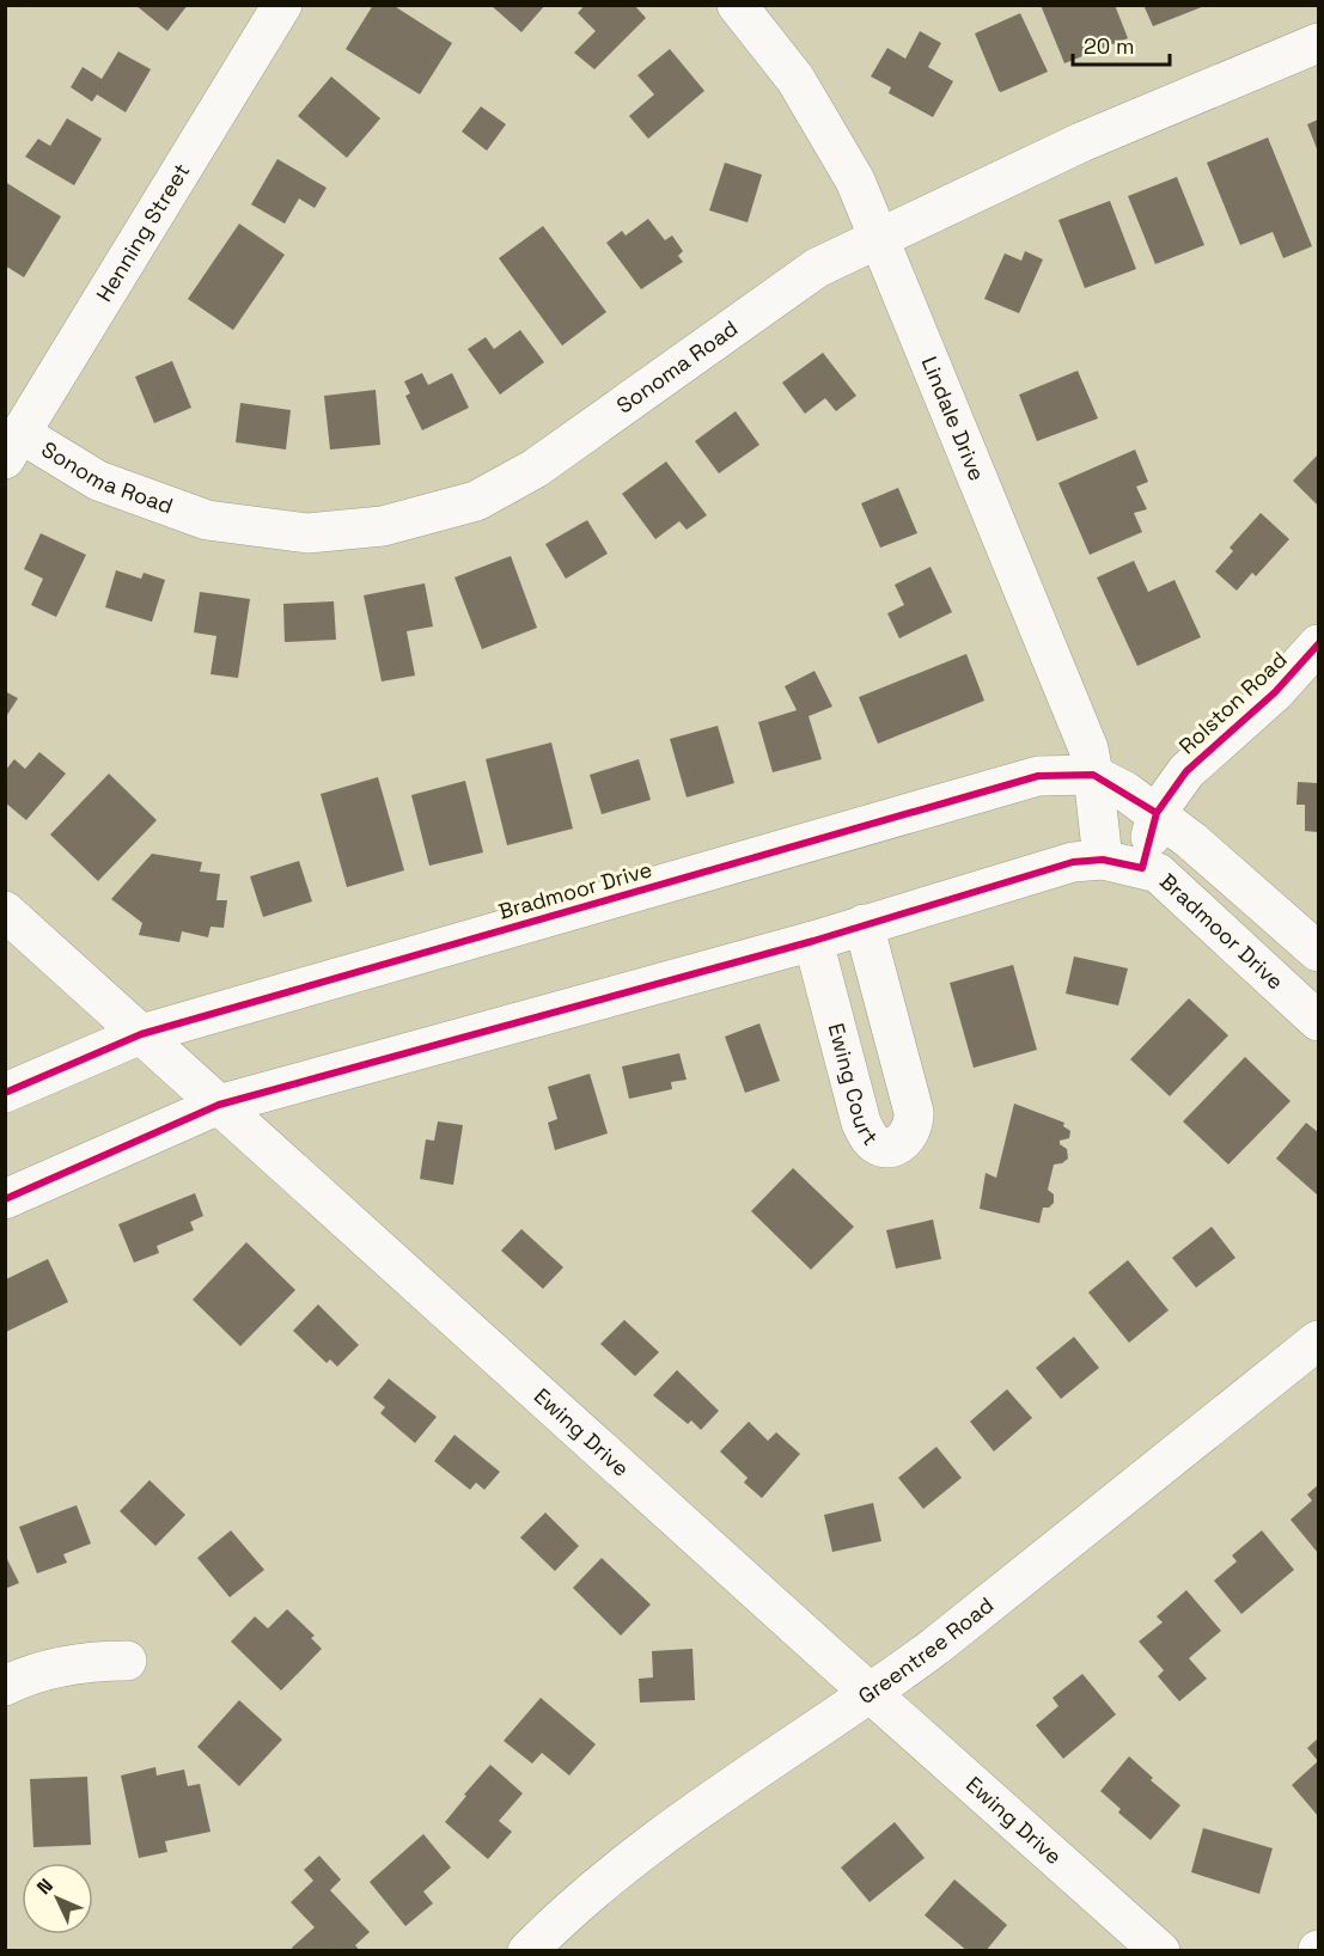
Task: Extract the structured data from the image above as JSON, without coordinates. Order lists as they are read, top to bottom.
{
  "streets": {
    "street": [
      "Henning Street",
      "Sonoma Road",
      "Lindale Drive",
      "Rolston Road",
      "Bradmoor Drive",
      "Ewing Court",
      "Ewing Drive",
      "Greentree Road"
    ]
  },
  "crossings": [
    ["Henning Street", "Sonoma Road"],
    ["Sonoma Road", "Lindale Drive"],
    ["Lindale Drive", "Bradmoor Drive"],
    ["Rolston Road", "Bradmoor Drive"],
    ["Bradmoor Drive", "Ewing Court"],
    ["Bradmoor Drive", "Ewing Drive"],
    ["Ewing Drive", "Greentree Road"]
  ],
  "scale_bar": "20 m",
  "north": "top left"
}
